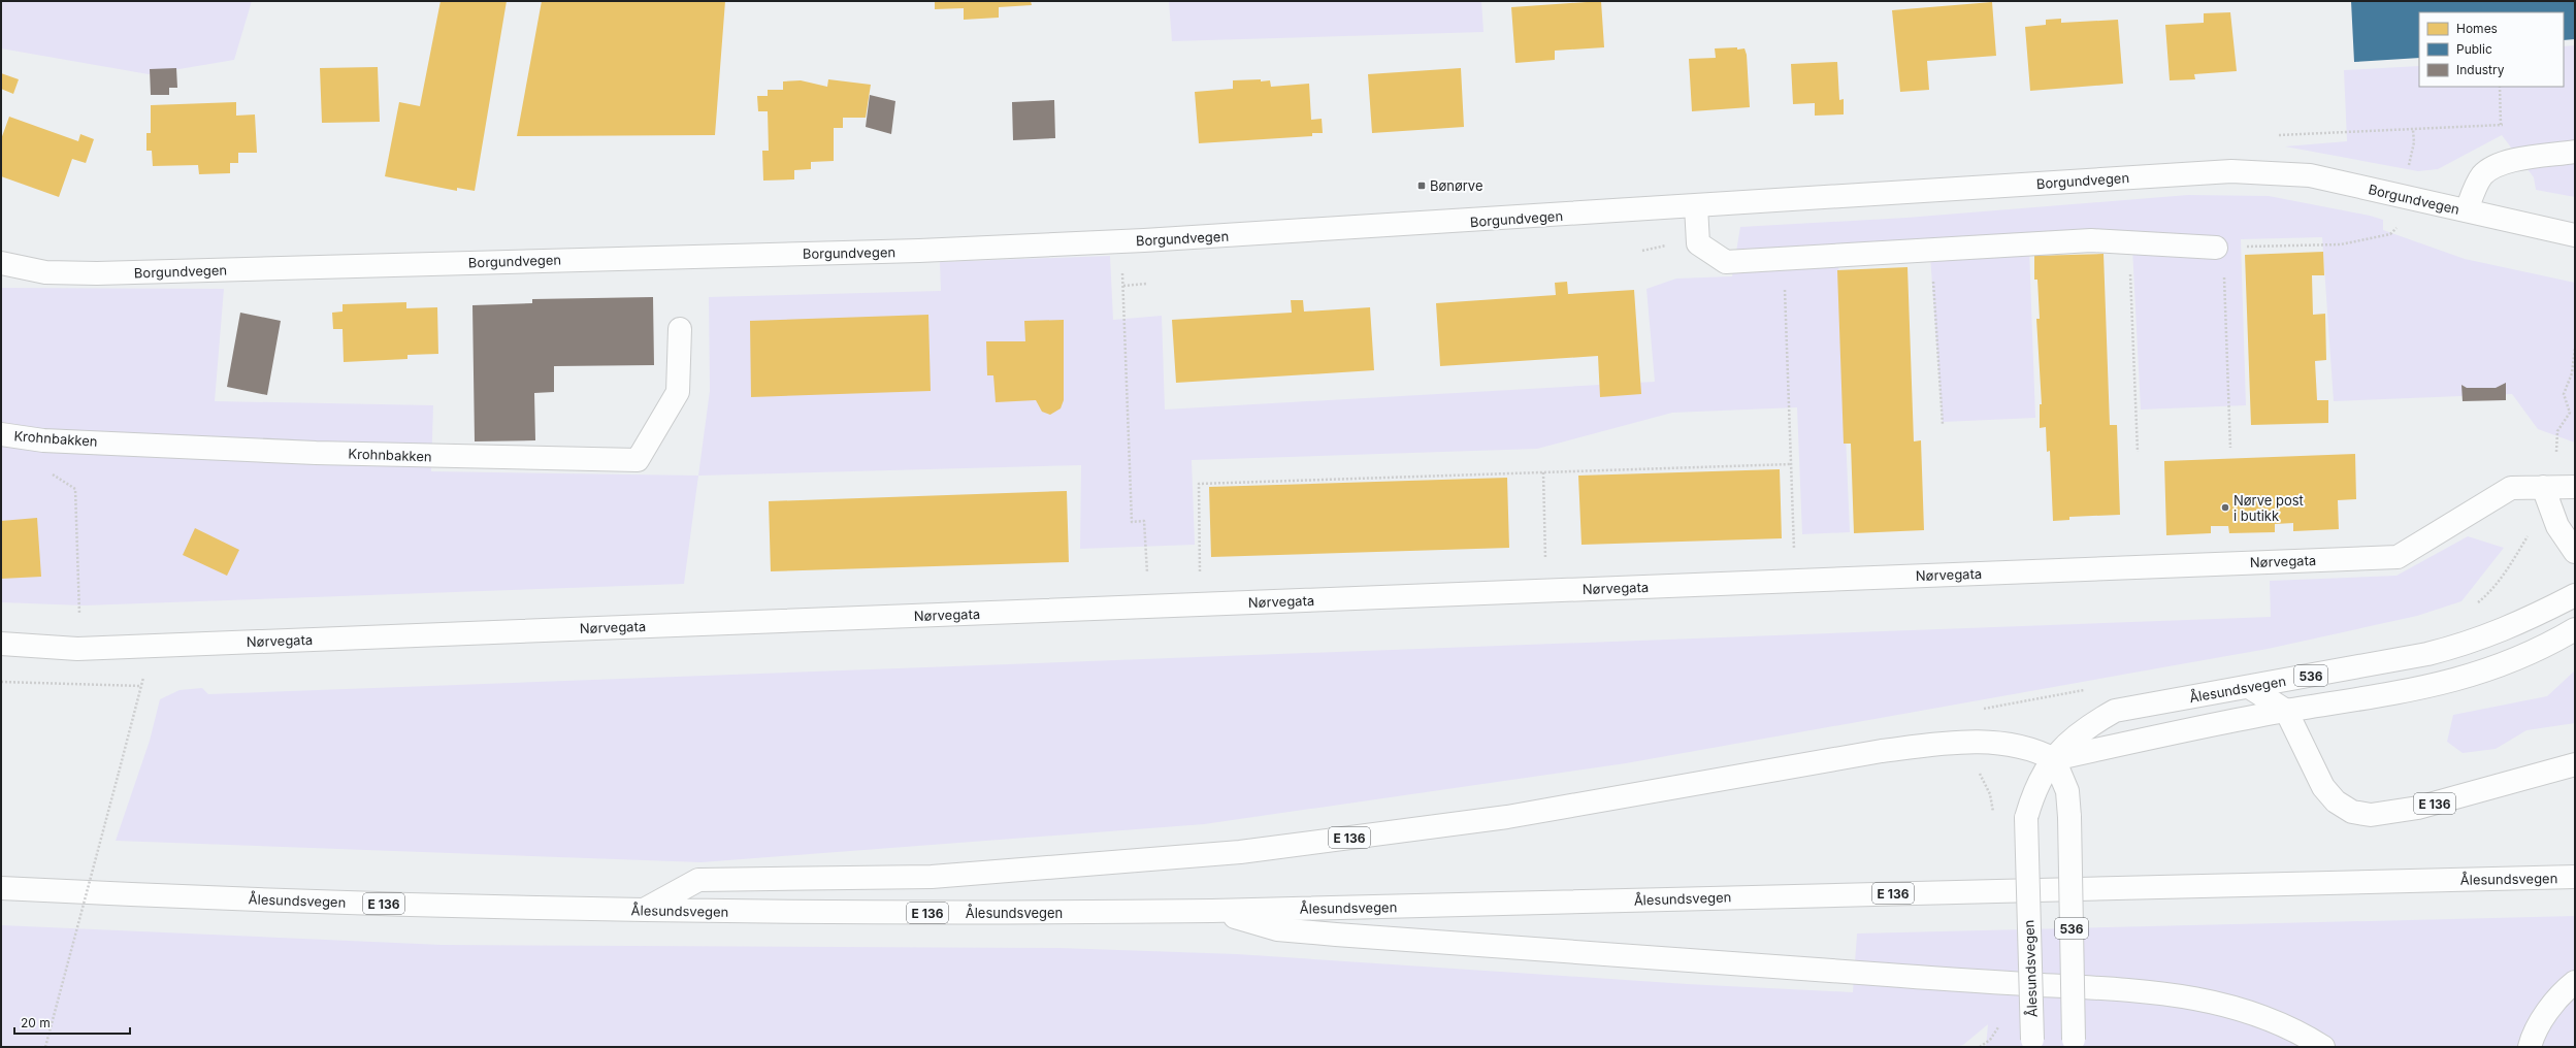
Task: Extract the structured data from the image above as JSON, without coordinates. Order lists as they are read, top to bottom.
{
  "streets": {
    "main road": [
      "Borgundvegen",
      "Krohnbakken",
      "Nørvegata",
      "536",
      "Ålesundsvegen",
      "E 136"
    ]
  },
  "crossings": [
    ["536", "Ålesundsvegen"],
    ["536", "E 136"],
    ["Ålesundsvegen", "E 136"]
  ],
  "places": {
    "transit": ["Bønørve"],
    "other": ["Nørve post i butikk"]
  },
  "legend": ["Homes", "Public", "Industry"],
  "scale_bar": "20 m"
}
